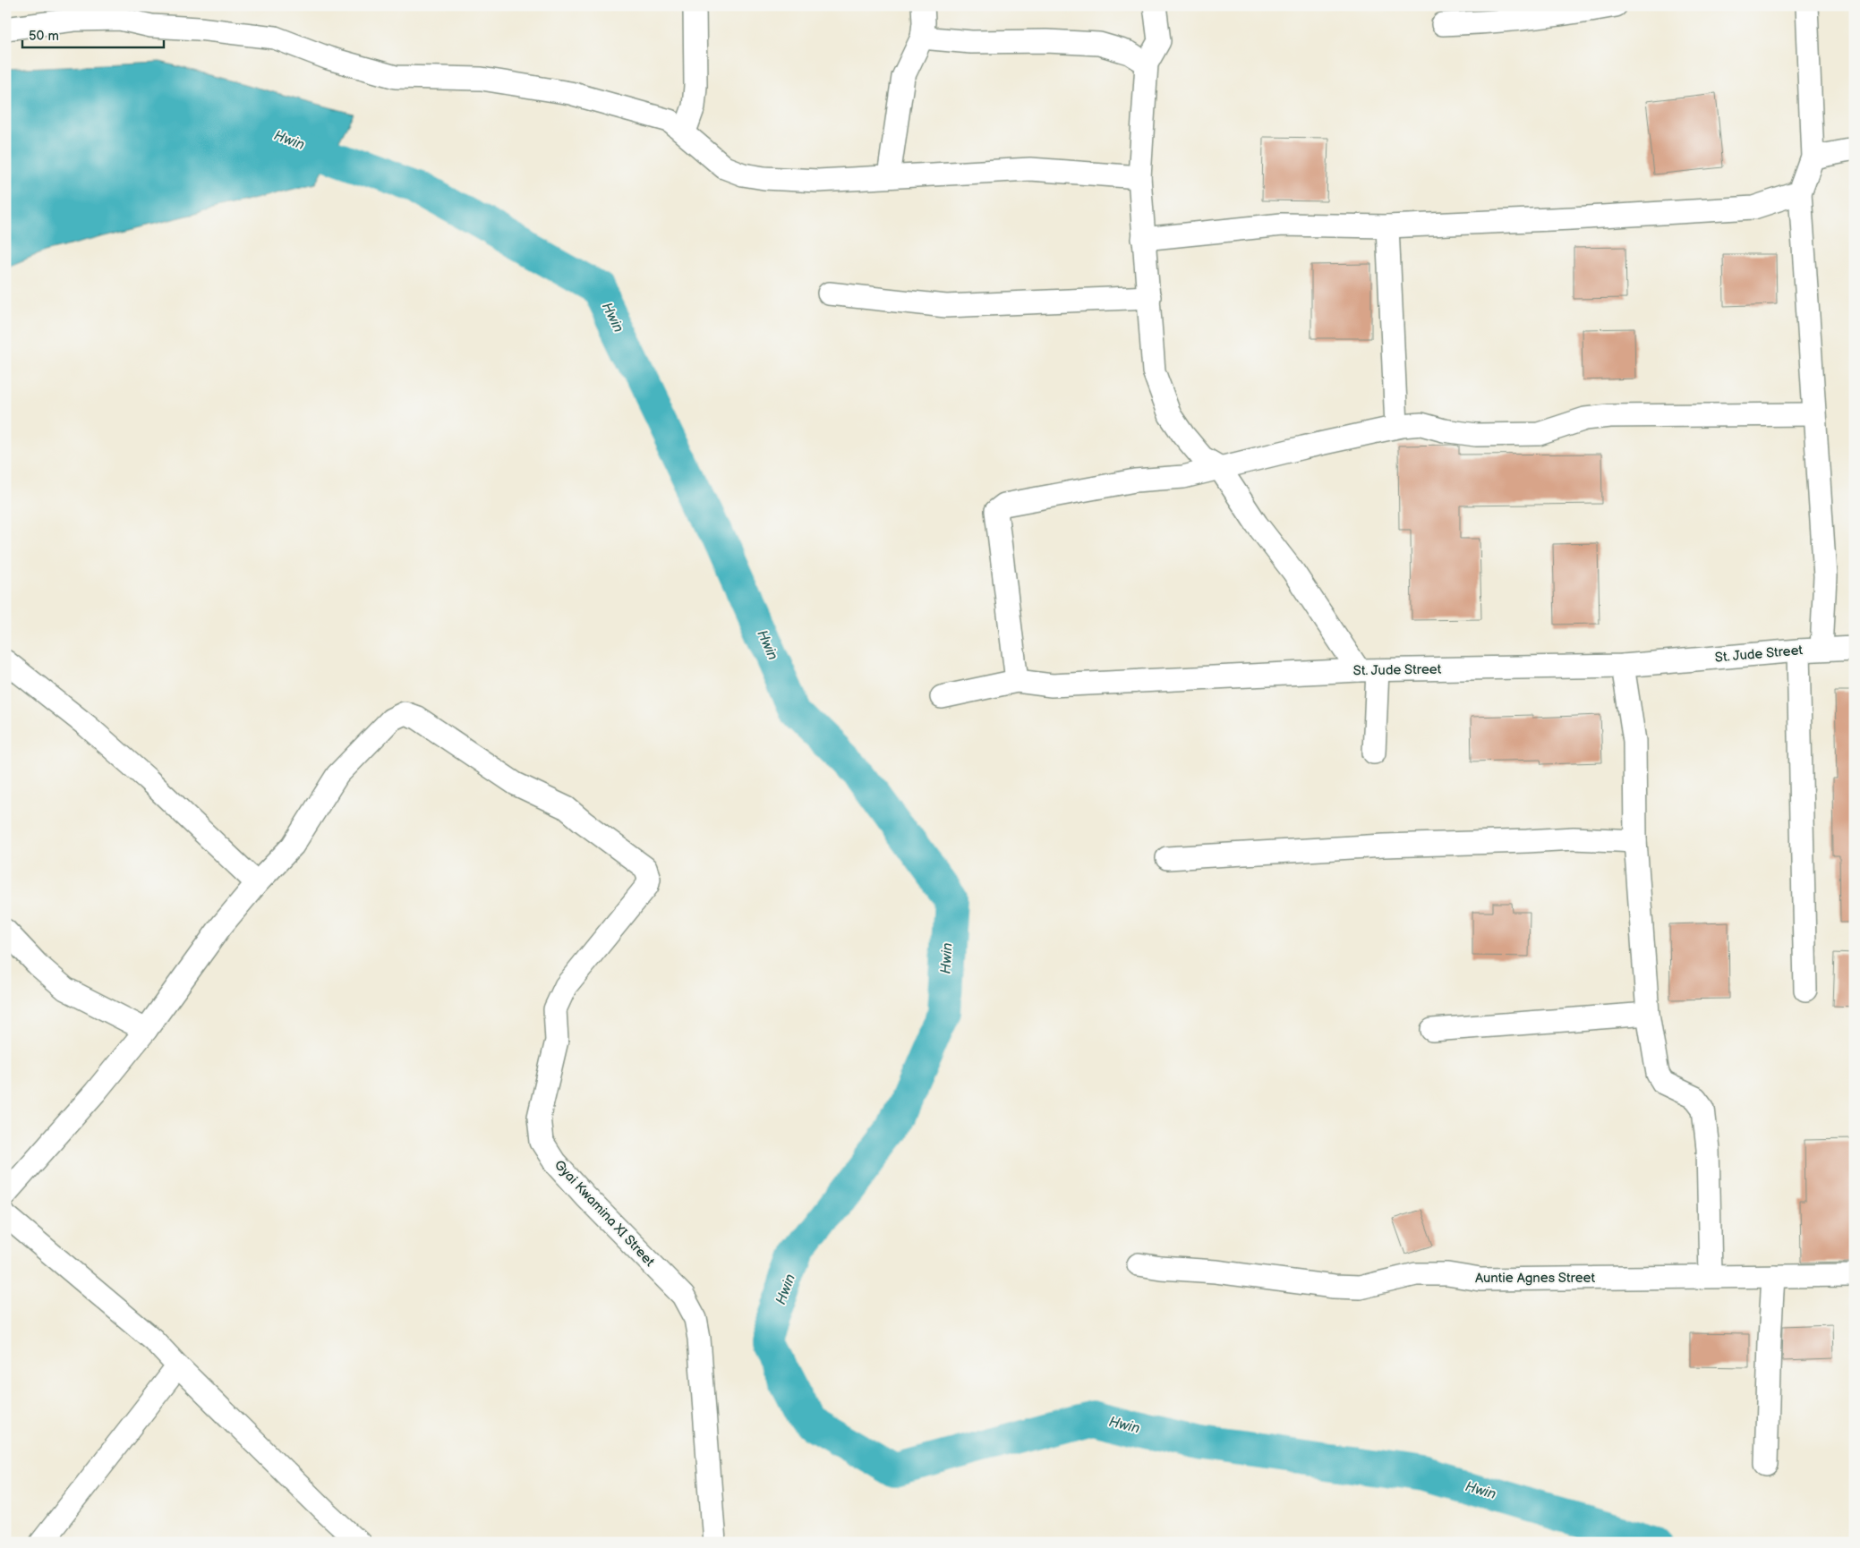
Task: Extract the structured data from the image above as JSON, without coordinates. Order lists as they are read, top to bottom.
{
  "streets": {
    "street": ["St. Jude Street", "Gyai Kwamina XI Street", "Auntie Agnes Street"]
  },
  "water": ["Hwin"],
  "scale_bar": "50 m"
}
